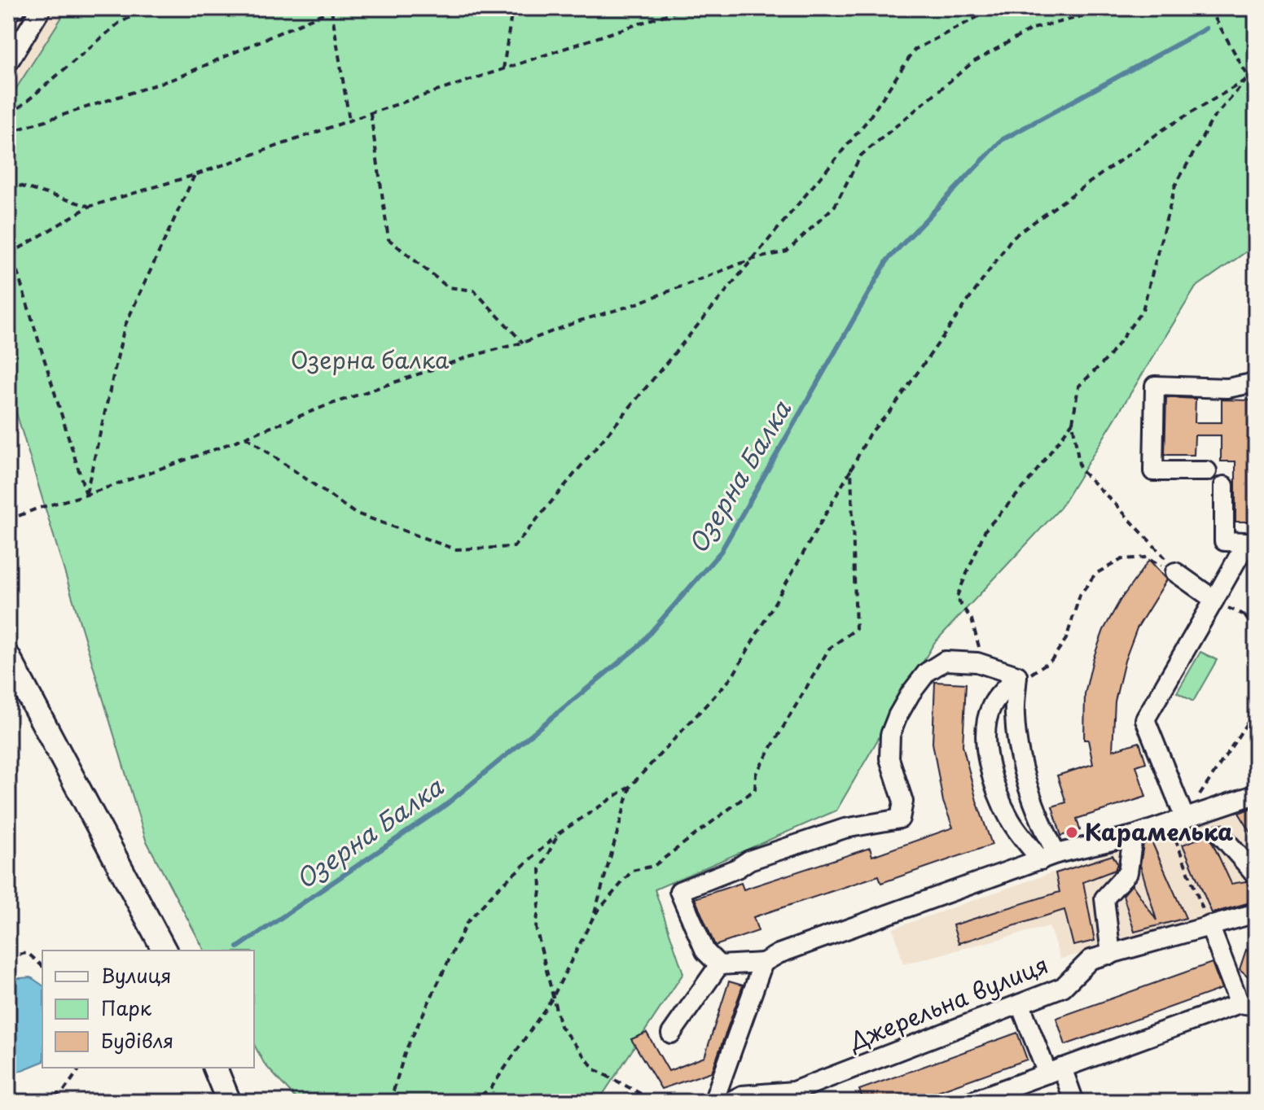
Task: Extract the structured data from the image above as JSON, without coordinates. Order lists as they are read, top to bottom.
{
  "streets": {
    "street": ["Джерельна вулиця"]
  },
  "water": ["Озерна Балка"],
  "parks": ["Озерна балка"],
  "places": ["Карамелька"],
  "legend": ["Вулиця", "Парк", "Будівля"]
}
